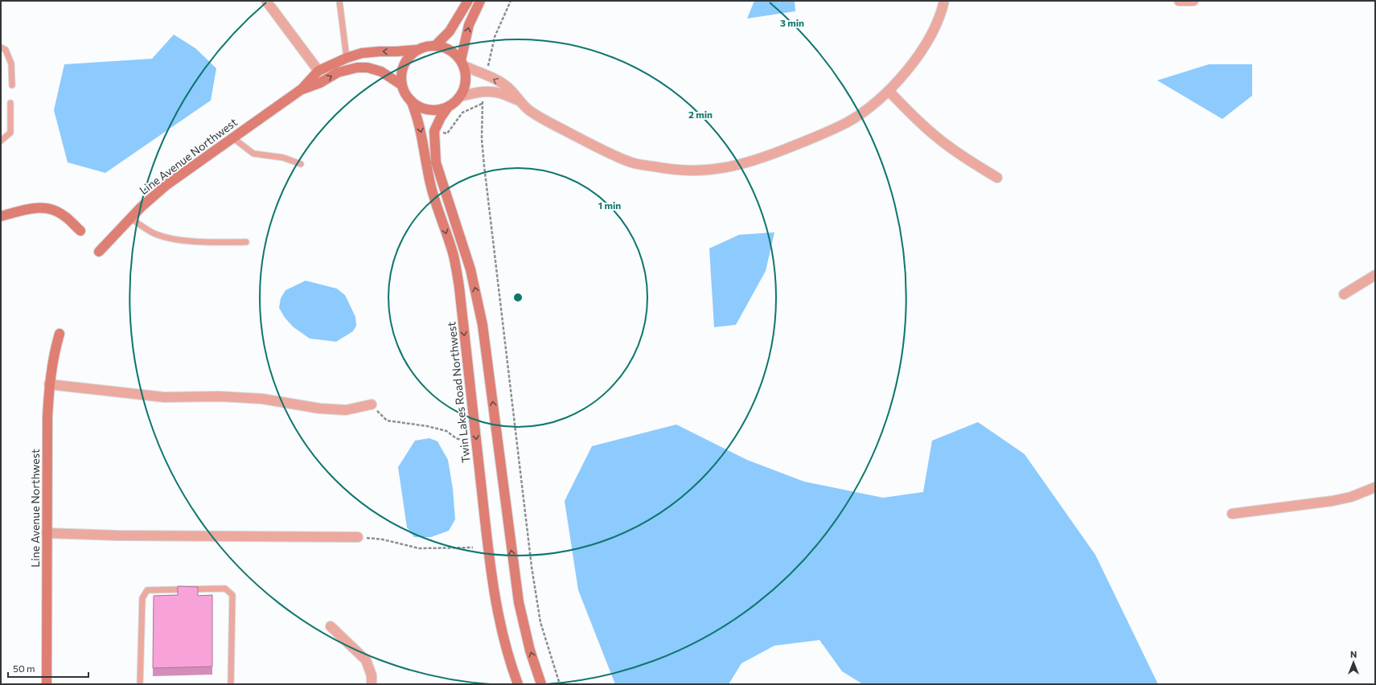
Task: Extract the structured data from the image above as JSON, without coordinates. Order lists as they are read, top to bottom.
{
  "streets": {
    "main road": ["Line Avenue Northwest", "Twin Lakes Road Northwest"]
  },
  "crossings": [
    ["Line Avenue Northwest", "Twin Lakes Road Northwest"]
  ],
  "scale_bar": "50 m",
  "north": "top",
  "rings": ["3 min", "2 min", "1 min"]
}
